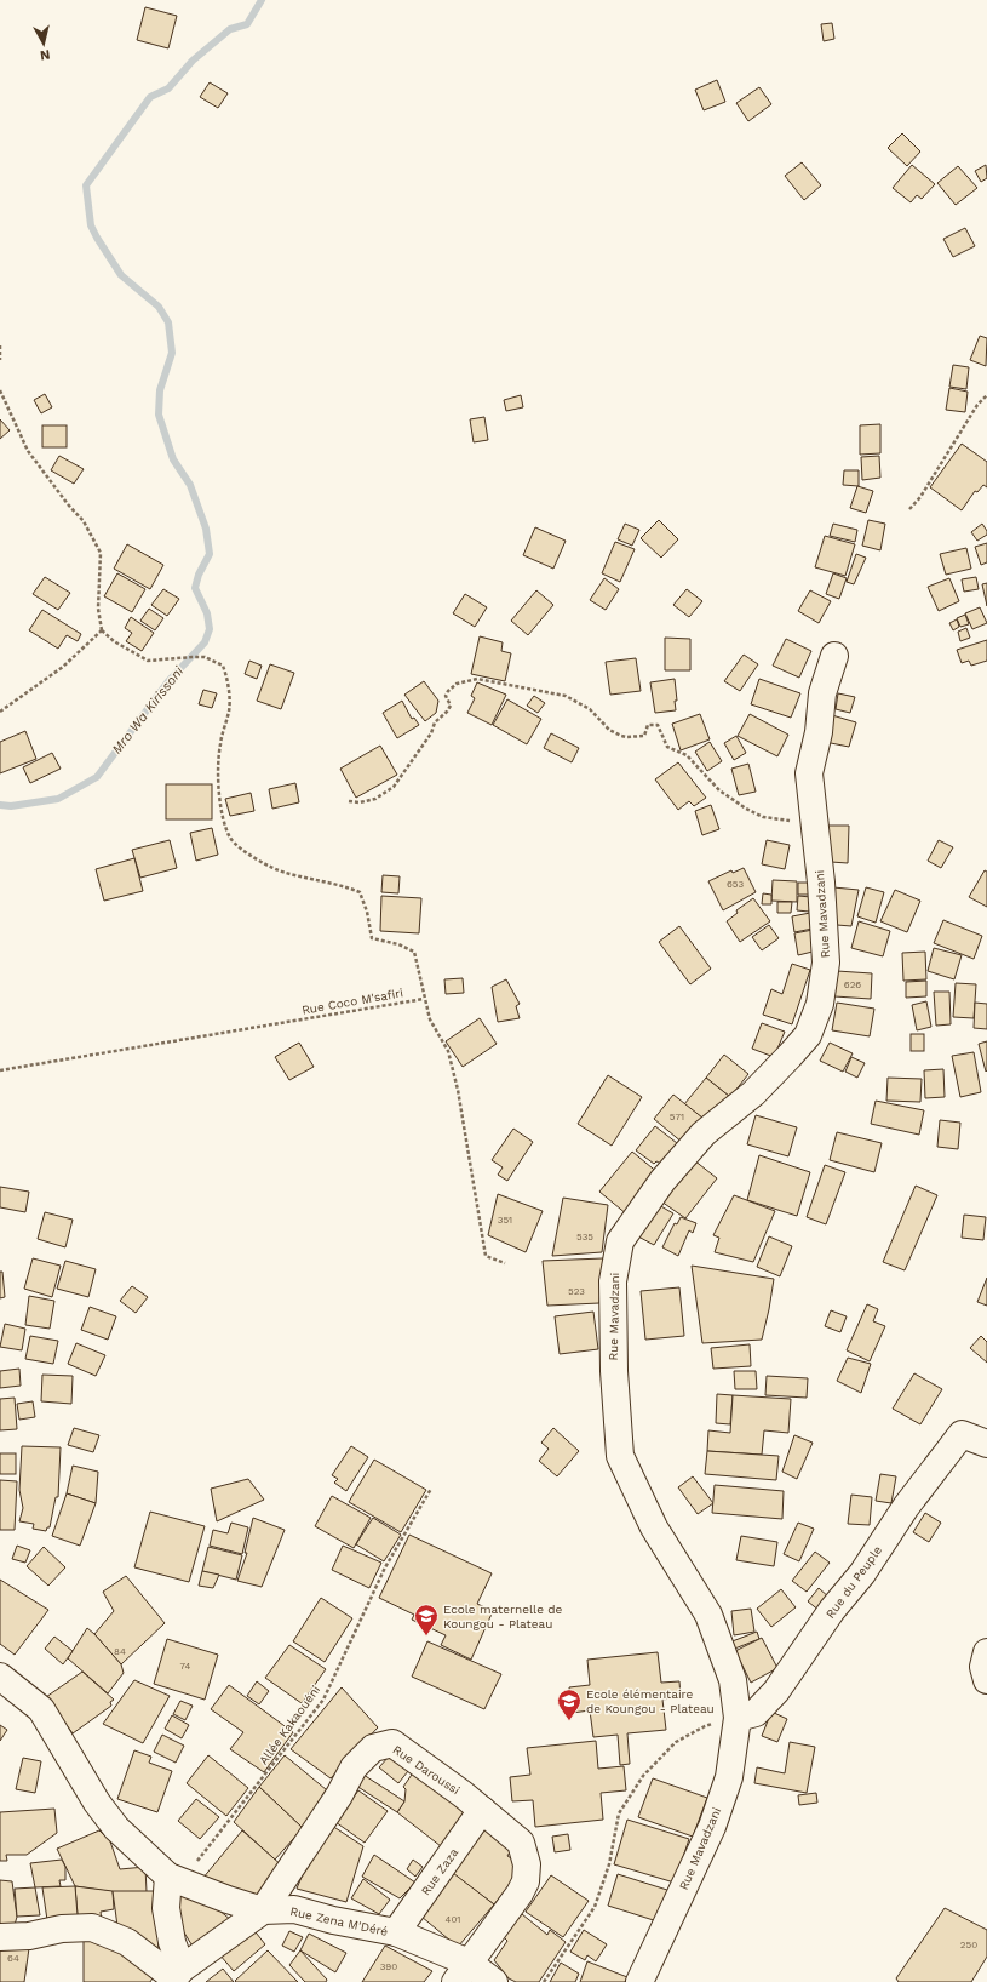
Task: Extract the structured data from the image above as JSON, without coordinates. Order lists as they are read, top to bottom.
{
  "streets": {
    "street": [
      "Rue Mavadzani",
      "Rue du Peuple",
      "Rue Daroussi",
      "Rue Zaza",
      "Rue Zena M'Déré"
    ],
    "path": ["Rue Coco M'safiri", "Allée Kakaouéni"]
  },
  "crossings": [
    ["Rue Mavadzani", "Rue du Peuple"],
    ["Rue Daroussi", "Rue Zaza"],
    ["Rue Daroussi", "Rue Zena M'Déré"],
    ["Rue Zaza", "Rue Zena M'Déré"]
  ],
  "water": ["Mro Wa Kirissoni"],
  "places": {
    "school or university": ["Ecole maternelle de Koungou - Plateau", "Ecole élémentaire de Koungou - Plateau"]
  },
  "house_numbers": [
    "653",
    "626",
    "571",
    "351",
    "535",
    "523",
    "84",
    "74",
    "401",
    "250",
    "64",
    "390"
  ],
  "north": "bottom"
}
